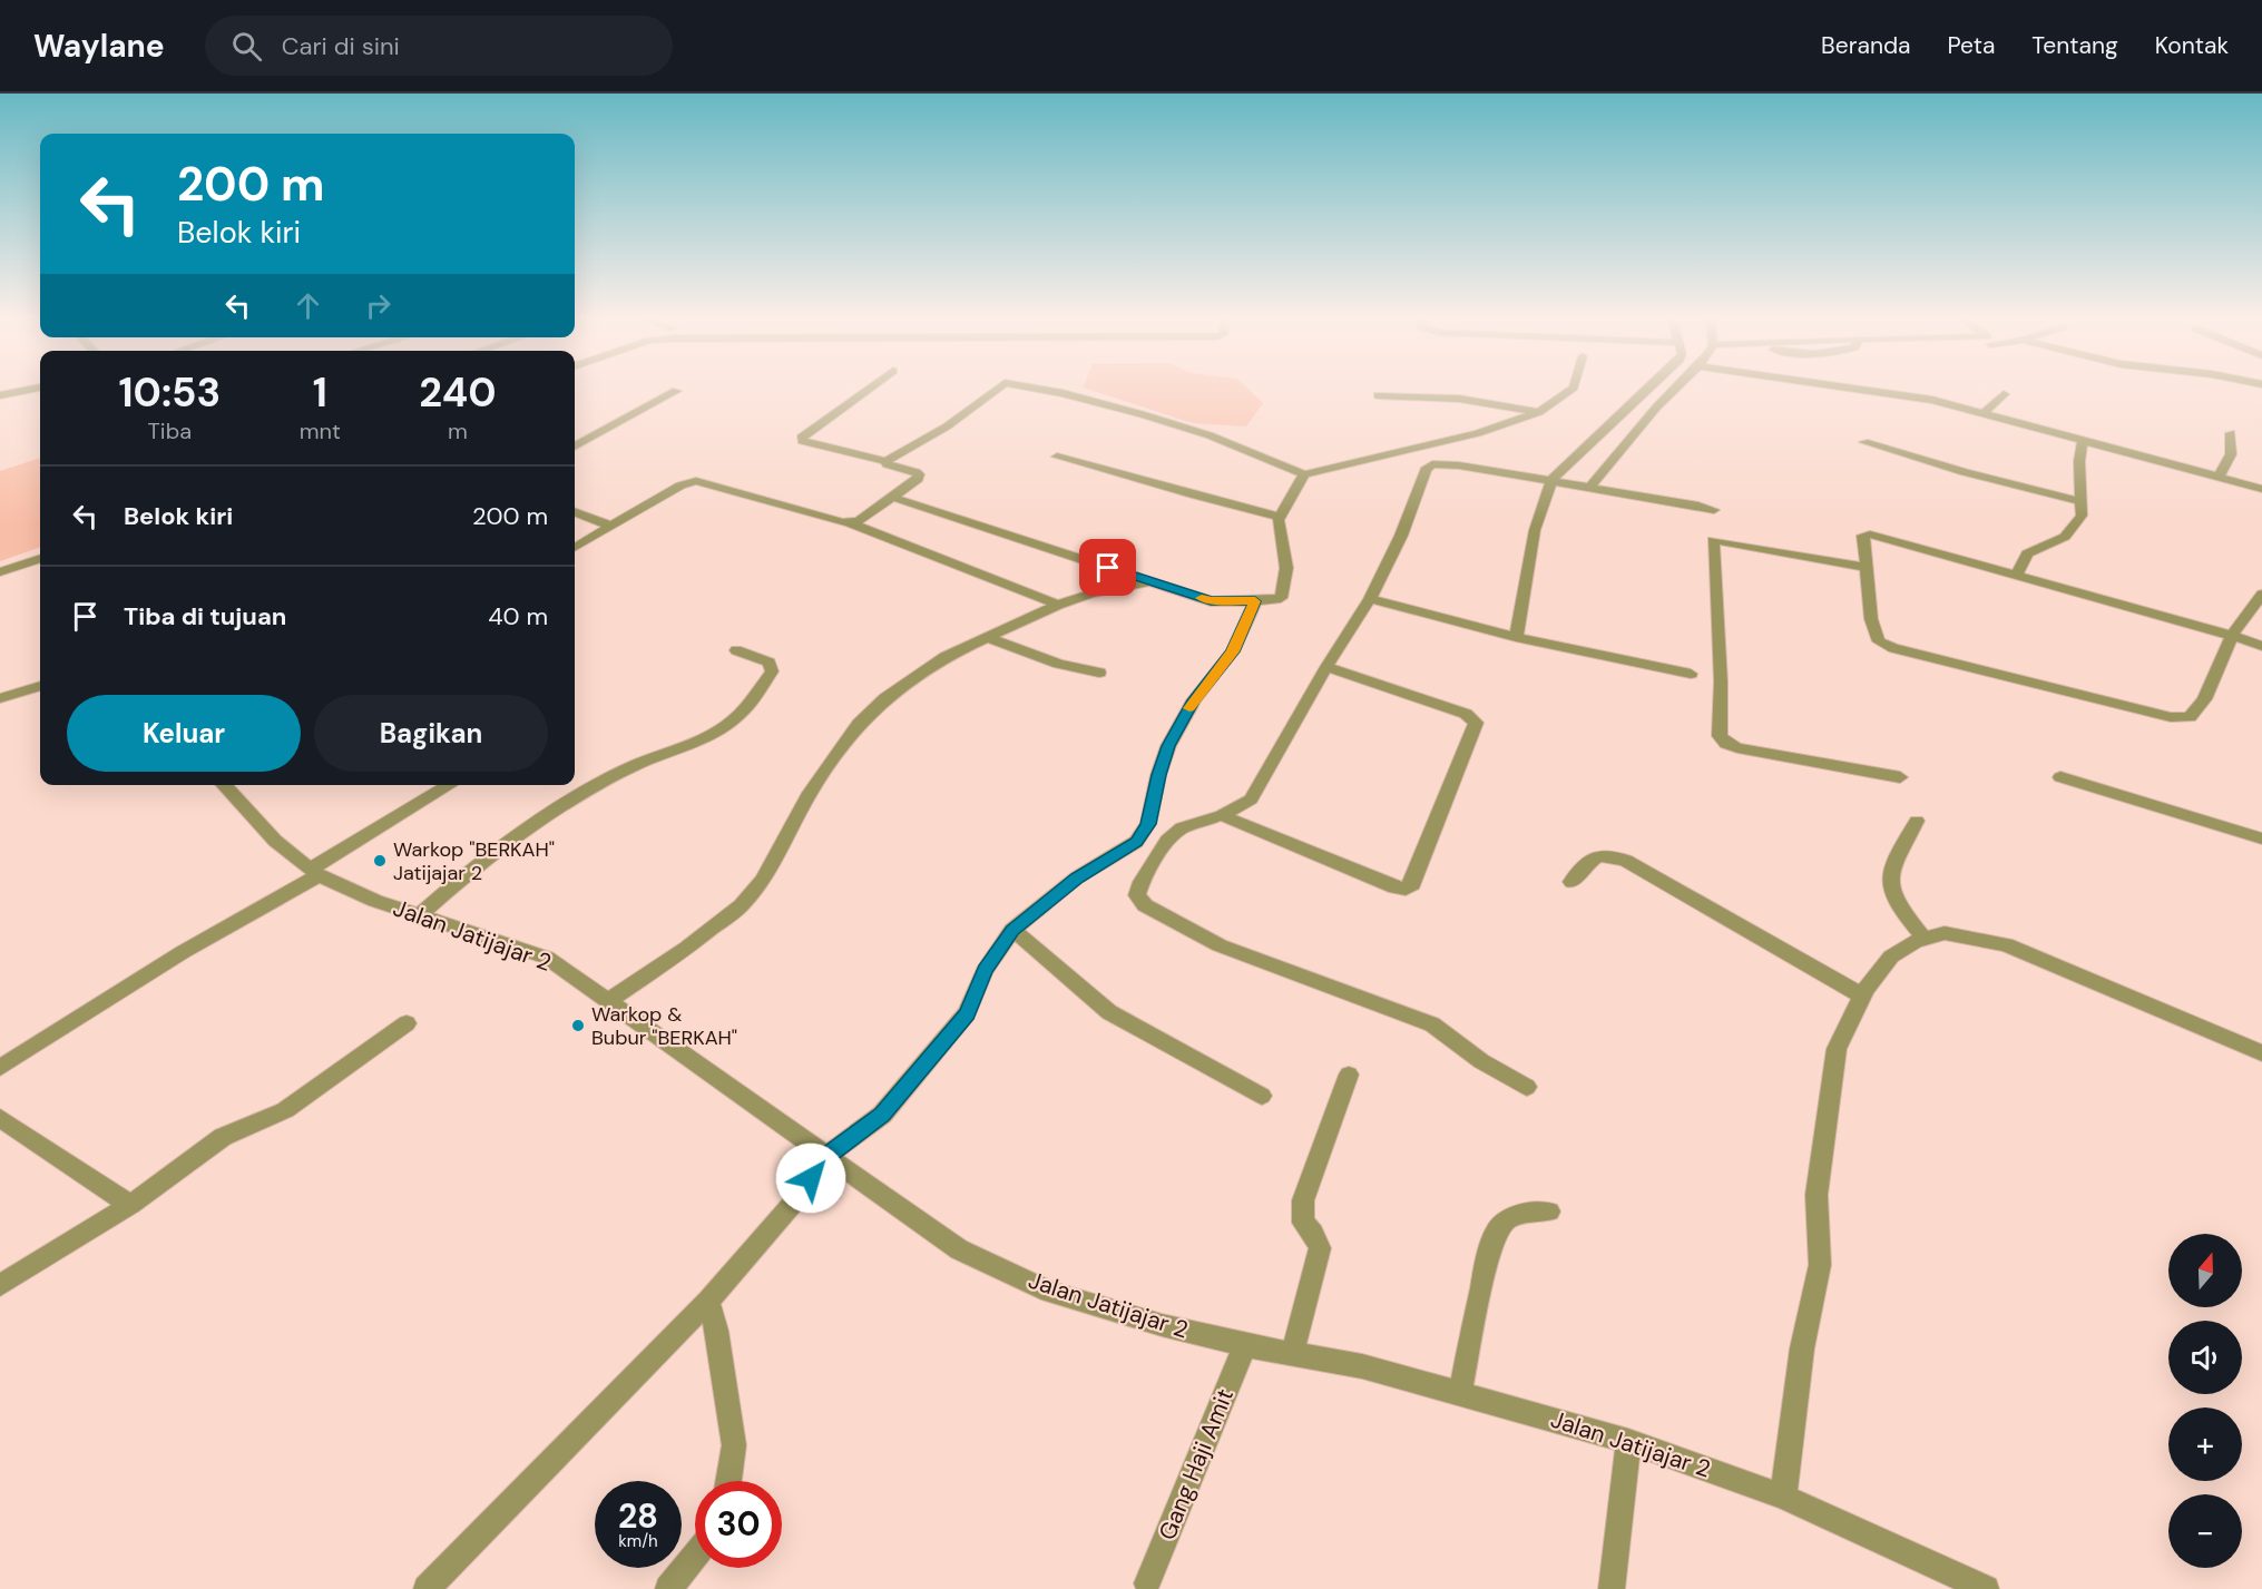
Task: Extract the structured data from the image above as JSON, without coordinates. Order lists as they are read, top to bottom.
{
  "streets": {
    "street": ["Jalan Jatijajar 2", "Gang Haji Amit"]
  },
  "crossings": [
    ["Jalan Jatijajar 2", "Gang Haji Amit"]
  ],
  "places": ["Warkop \"BERKAH\" Jatijajar 2", "Warkop & Bubur \"BERKAH\""],
  "north": "top",
  "page": {
    "header": "Waylane",
    "search": "Cari di sini",
    "nav": [
      "Beranda",
      "Peta",
      "Tentang",
      "Kontak"
    ],
    "turn": ["200 m", "Belok kiri"],
    "eta": [
      "10:53",
      "Tiba",
      "1",
      "mnt",
      "240",
      "m"
    ],
    "list": [
      {
        "name": "Belok kiri",
        "value": "200 m"
      },
      {
        "name": "Tiba di tujuan",
        "value": "40 m"
      }
    ],
    "buttons": ["Keluar", "Bagikan"],
    "map_buttons": ["+", "−"],
    "speed": "28 km/h",
    "limit": "30"
  }
}
